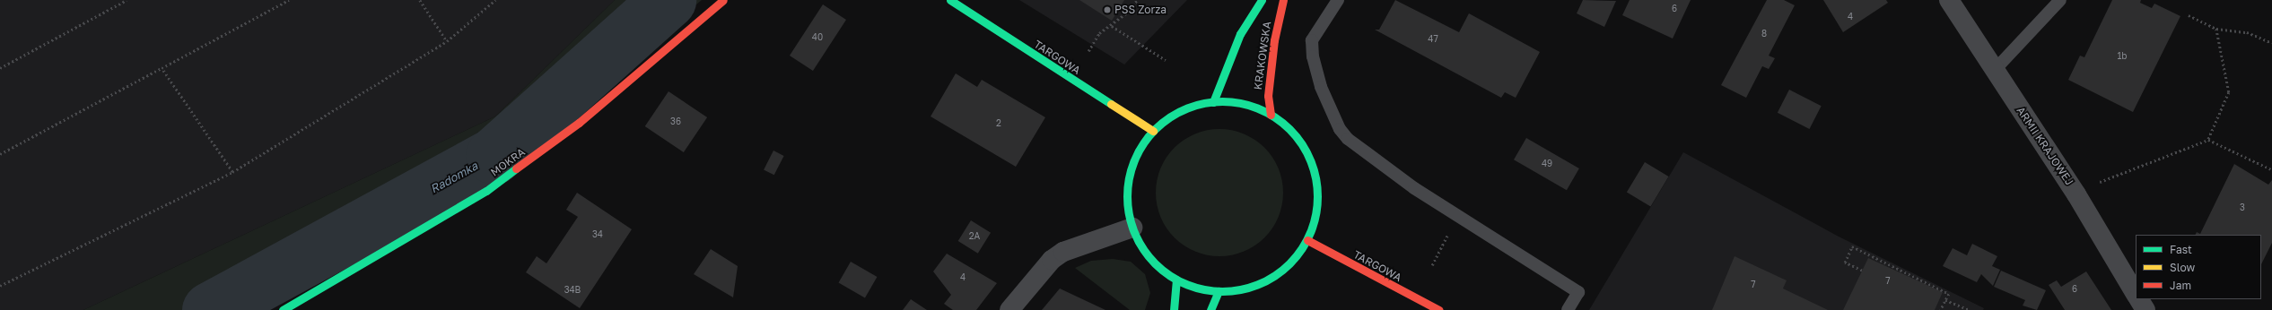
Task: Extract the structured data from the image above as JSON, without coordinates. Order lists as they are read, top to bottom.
{
  "streets": {
    "street": [
      "KRAKOWSKA",
      "TARGOWA",
      "ARMII KRAJOWEJ",
      "MOKRA"
    ]
  },
  "water": ["Radomka"],
  "places": ["PSS Zorza"],
  "house_numbers": [
    "6",
    "4",
    "8",
    "40",
    "47",
    "1b",
    "36",
    "2",
    "49",
    "3",
    "34",
    "2A",
    "4",
    "7",
    "7",
    "6",
    "34B"
  ],
  "legend": ["Fast", "Slow", "Jam"]
}
